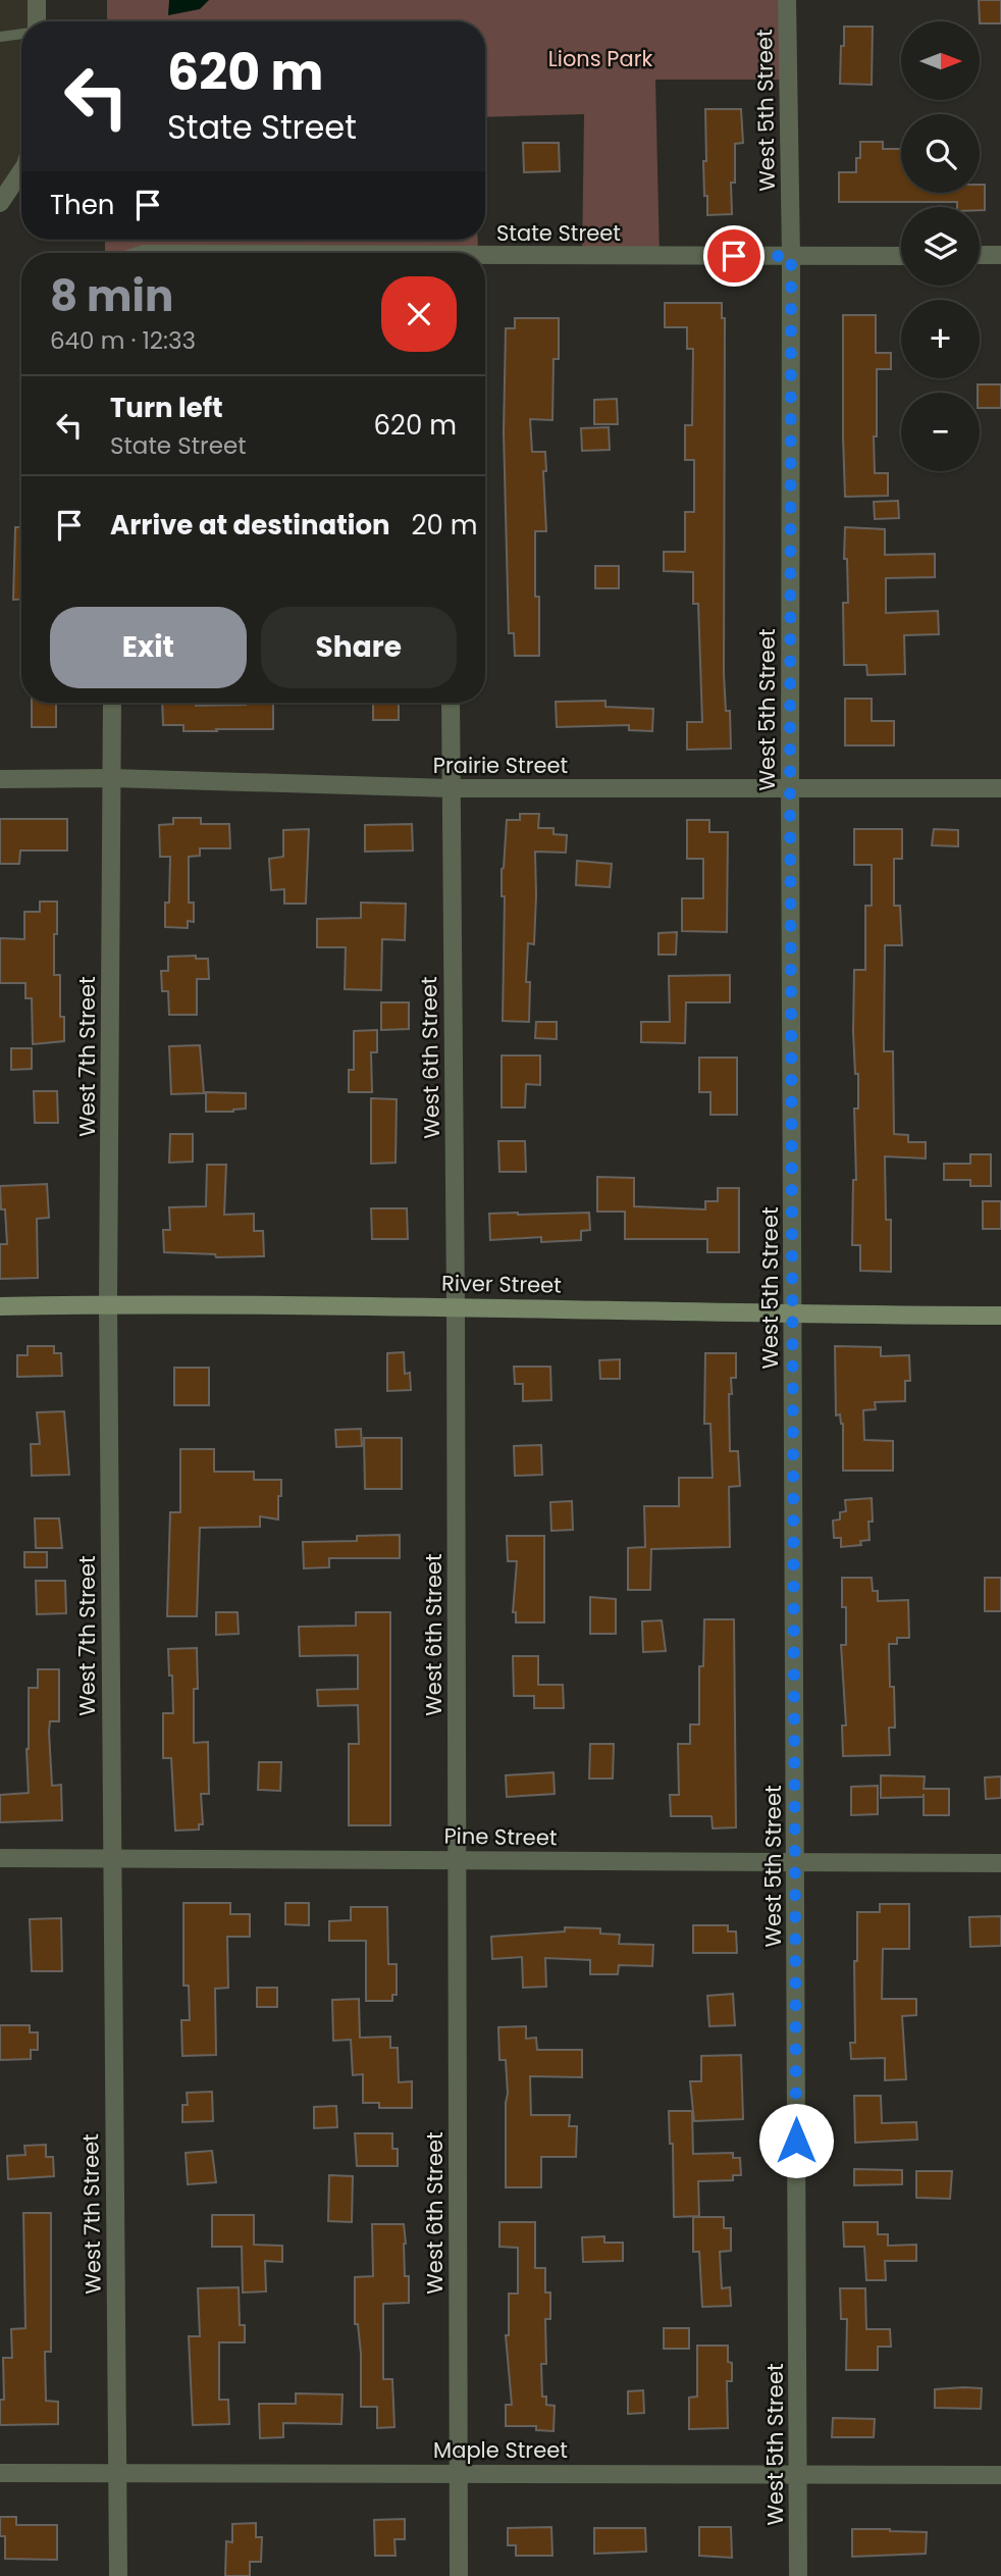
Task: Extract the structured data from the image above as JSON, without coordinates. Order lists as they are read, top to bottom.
{
  "streets": {
    "street": [
      "West 5th Street",
      "State Street",
      "Prairie Street",
      "West 7th Street",
      "West 6th Street",
      "River Street",
      "Pine Street",
      "Maple Street"
    ]
  },
  "crossings": [
    ["West 5th Street", "State Street"],
    ["West 5th Street", "Prairie Street"],
    ["West 5th Street", "River Street"],
    ["West 5th Street", "Pine Street"],
    ["West 5th Street", "Maple Street"],
    ["Prairie Street", "West 7th Street"],
    ["Prairie Street", "West 6th Street"],
    ["West 7th Street", "River Street"],
    ["West 7th Street", "Pine Street"],
    ["West 7th Street", "Maple Street"],
    ["West 6th Street", "River Street"],
    ["West 6th Street", "Pine Street"],
    ["West 6th Street", "Maple Street"]
  ],
  "parks": ["Lions Park"],
  "north": "right",
  "page": {
    "map_buttons": ["+", "−"],
    "turn": ["620 m", "State Street"],
    "then": "Then",
    "heading": ["8 min", "640 m · 12:33"],
    "list": [
      {
        "name": "Turn left",
        "note": "State Street",
        "value": "620 m"
      },
      {
        "name": "Arrive at destination",
        "value": "20 m"
      }
    ],
    "buttons": ["Exit", "Share"]
  }
}
